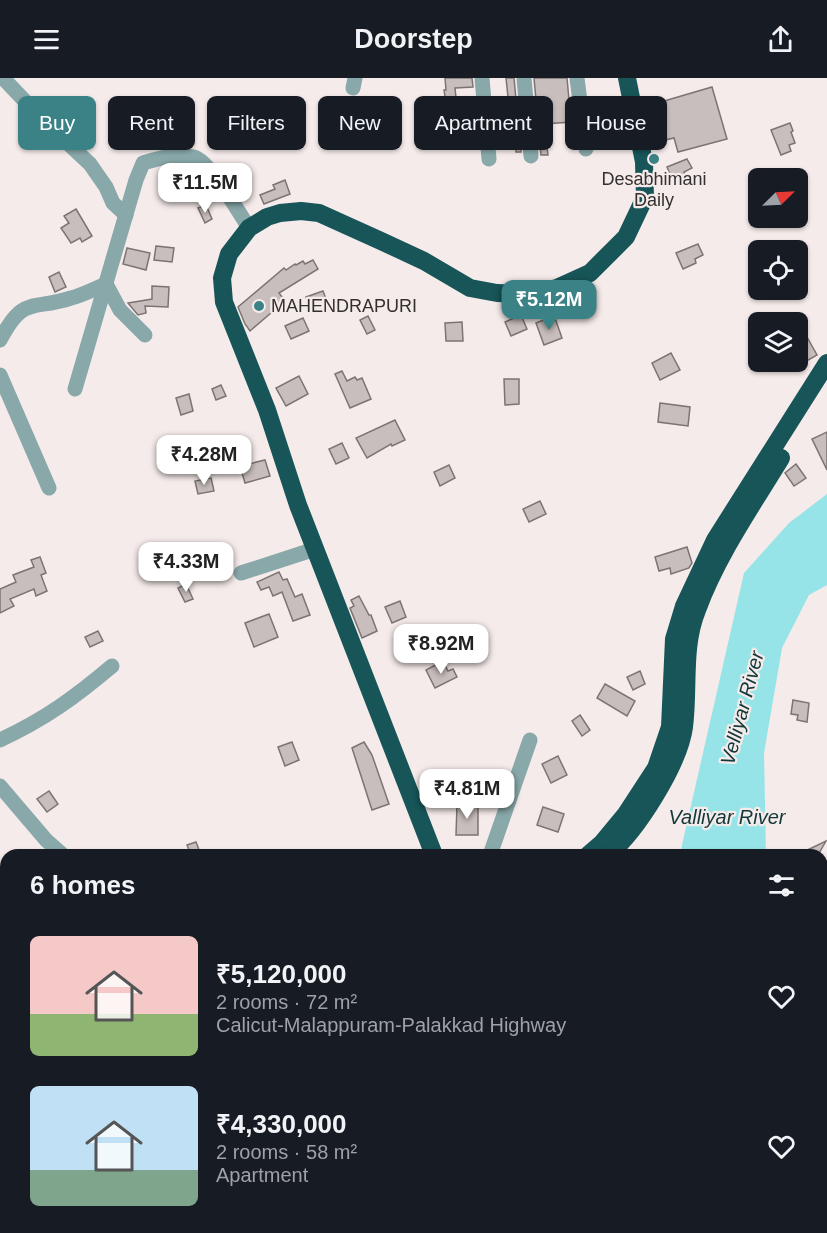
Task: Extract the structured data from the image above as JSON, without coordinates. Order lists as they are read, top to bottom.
{
  "water": ["Velliyar River", "Valliyar River"],
  "places": ["Desabhimani Daily", "MAHENDRAPURI"],
  "north": "top right",
  "page": {
    "header": "Doorstep",
    "chip": [
      "Buy",
      "Rent",
      "Filters",
      "New",
      "Apartment",
      "House"
    ],
    "price": [
      "₹11.5M",
      "₹5.12M",
      "₹4.28M",
      "₹4.33M",
      "₹8.92M",
      "₹4.81M"
    ],
    "heading": "6 homes",
    "list": [
      {
        "name": "₹5,120,000",
        "note": "2 rooms · 72 m² · Calicut-Malappuram-Palakkad Highway"
      },
      {
        "name": "₹4,330,000",
        "note": "2 rooms · 58 m² · Apartment"
      }
    ]
  }
}
